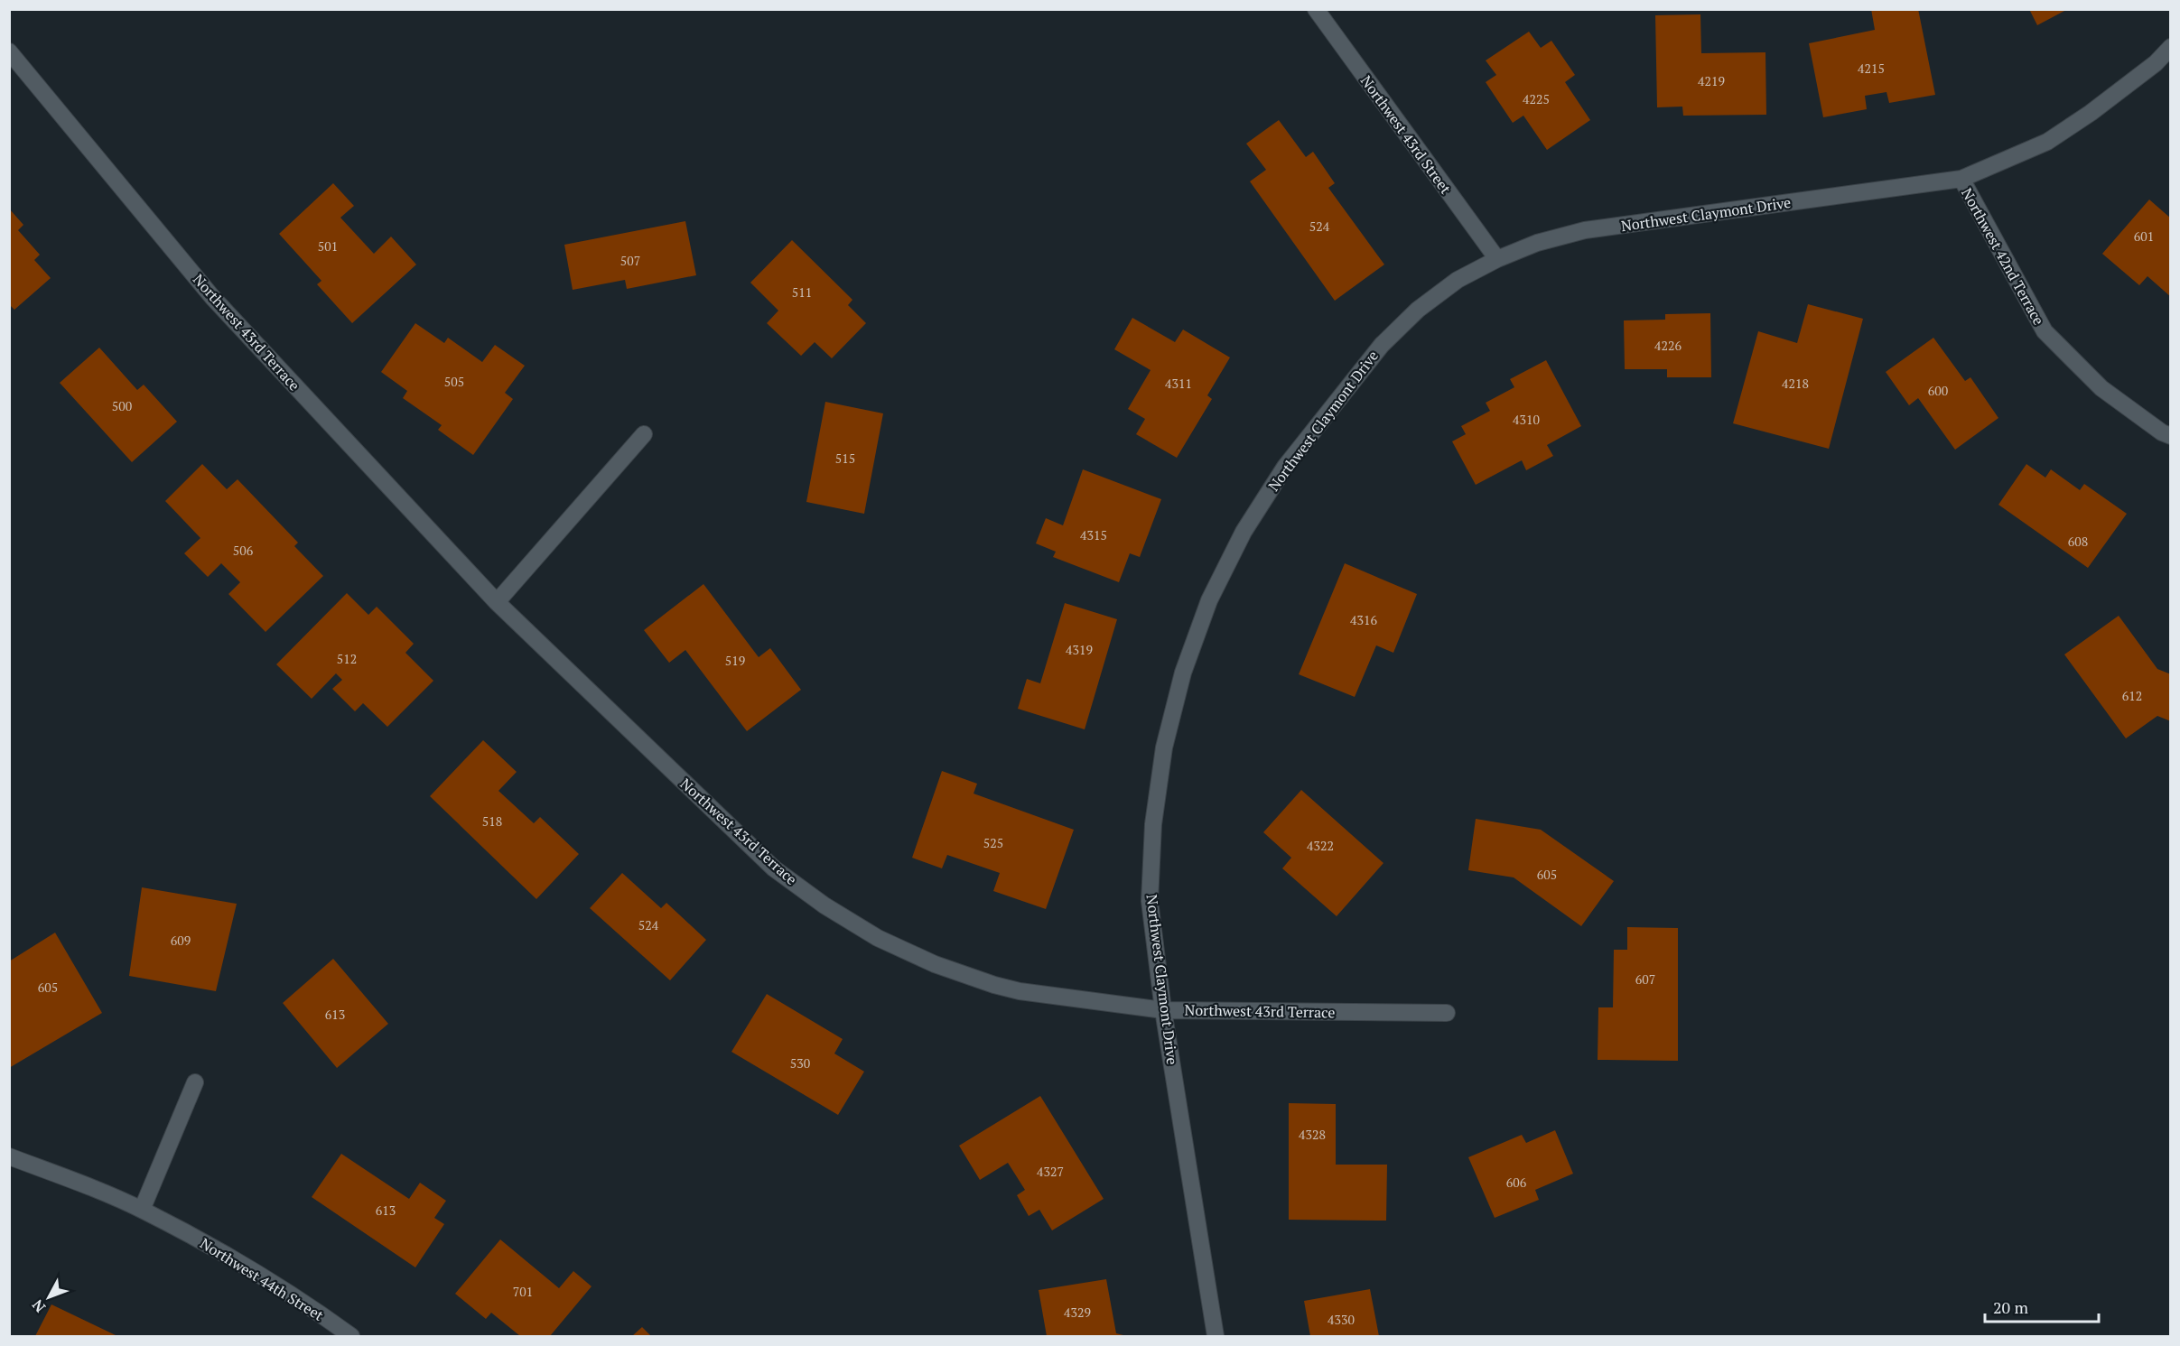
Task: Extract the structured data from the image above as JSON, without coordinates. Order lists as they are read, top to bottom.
{
  "streets": {
    "street": [
      "Northwest 43rd Street",
      "Northwest Claymont Drive",
      "Northwest 42nd Terrace",
      "Northwest 43rd Terrace",
      "Northwest 44th Street"
    ]
  },
  "crossings": [
    ["Northwest 43rd Street", "Northwest Claymont Drive"],
    ["Northwest Claymont Drive", "Northwest 42nd Terrace"],
    ["Northwest Claymont Drive", "Northwest 43rd Terrace"]
  ],
  "house_numbers": [
    "4215",
    "4219",
    "4225",
    "524",
    "601",
    "501",
    "507",
    "511",
    "4226",
    "505",
    "4311",
    "4218",
    "600",
    "500",
    "4310",
    "515",
    "4315",
    "608",
    "506",
    "4316",
    "4319",
    "512",
    "519",
    "612",
    "518",
    "525",
    "4322",
    "605",
    "524",
    "609",
    "607",
    "605",
    "613",
    "530",
    "4328",
    "4327",
    "606",
    "613",
    "701",
    "4329",
    "4330"
  ],
  "scale_bar": "20 m",
  "north": "bottom left"
}
